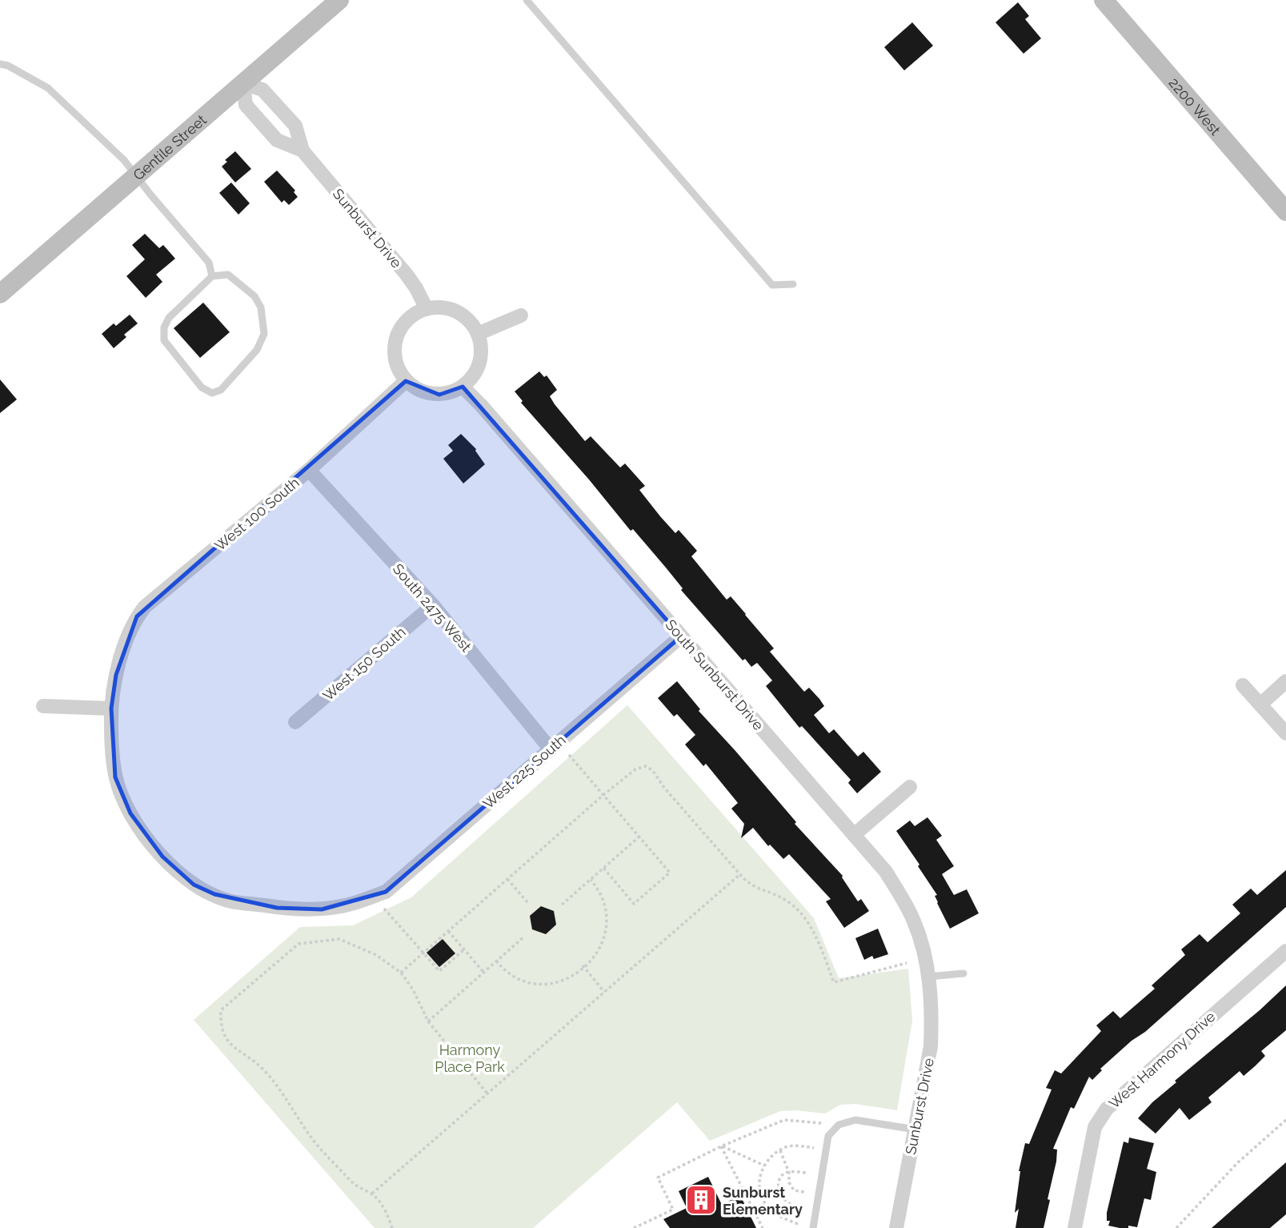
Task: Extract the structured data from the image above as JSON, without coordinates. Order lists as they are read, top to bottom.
{
  "streets": {
    "main road": ["2200 West", "Gentile Street"],
    "street": [
      "Sunburst Drive",
      "West 100 South",
      "South 2475 West",
      "West 150 South",
      "South Sunburst Drive",
      "West 225 South",
      "West Harmony Drive"
    ]
  },
  "crossings": [
    ["Gentile Street", "Sunburst Drive"],
    ["Sunburst Drive", "West 100 South"],
    ["Sunburst Drive", "South Sunburst Drive"],
    ["West 100 South", "South 2475 West"],
    ["West 100 South", "South Sunburst Drive"],
    ["West 100 South", "West 225 South"],
    ["South 2475 West", "West 150 South"],
    ["South 2475 West", "West 225 South"],
    ["South Sunburst Drive", "West 225 South"]
  ],
  "parks": ["Harmony Place Park"],
  "places": {
    "building": ["Sunburst Elementary"]
  }
}
